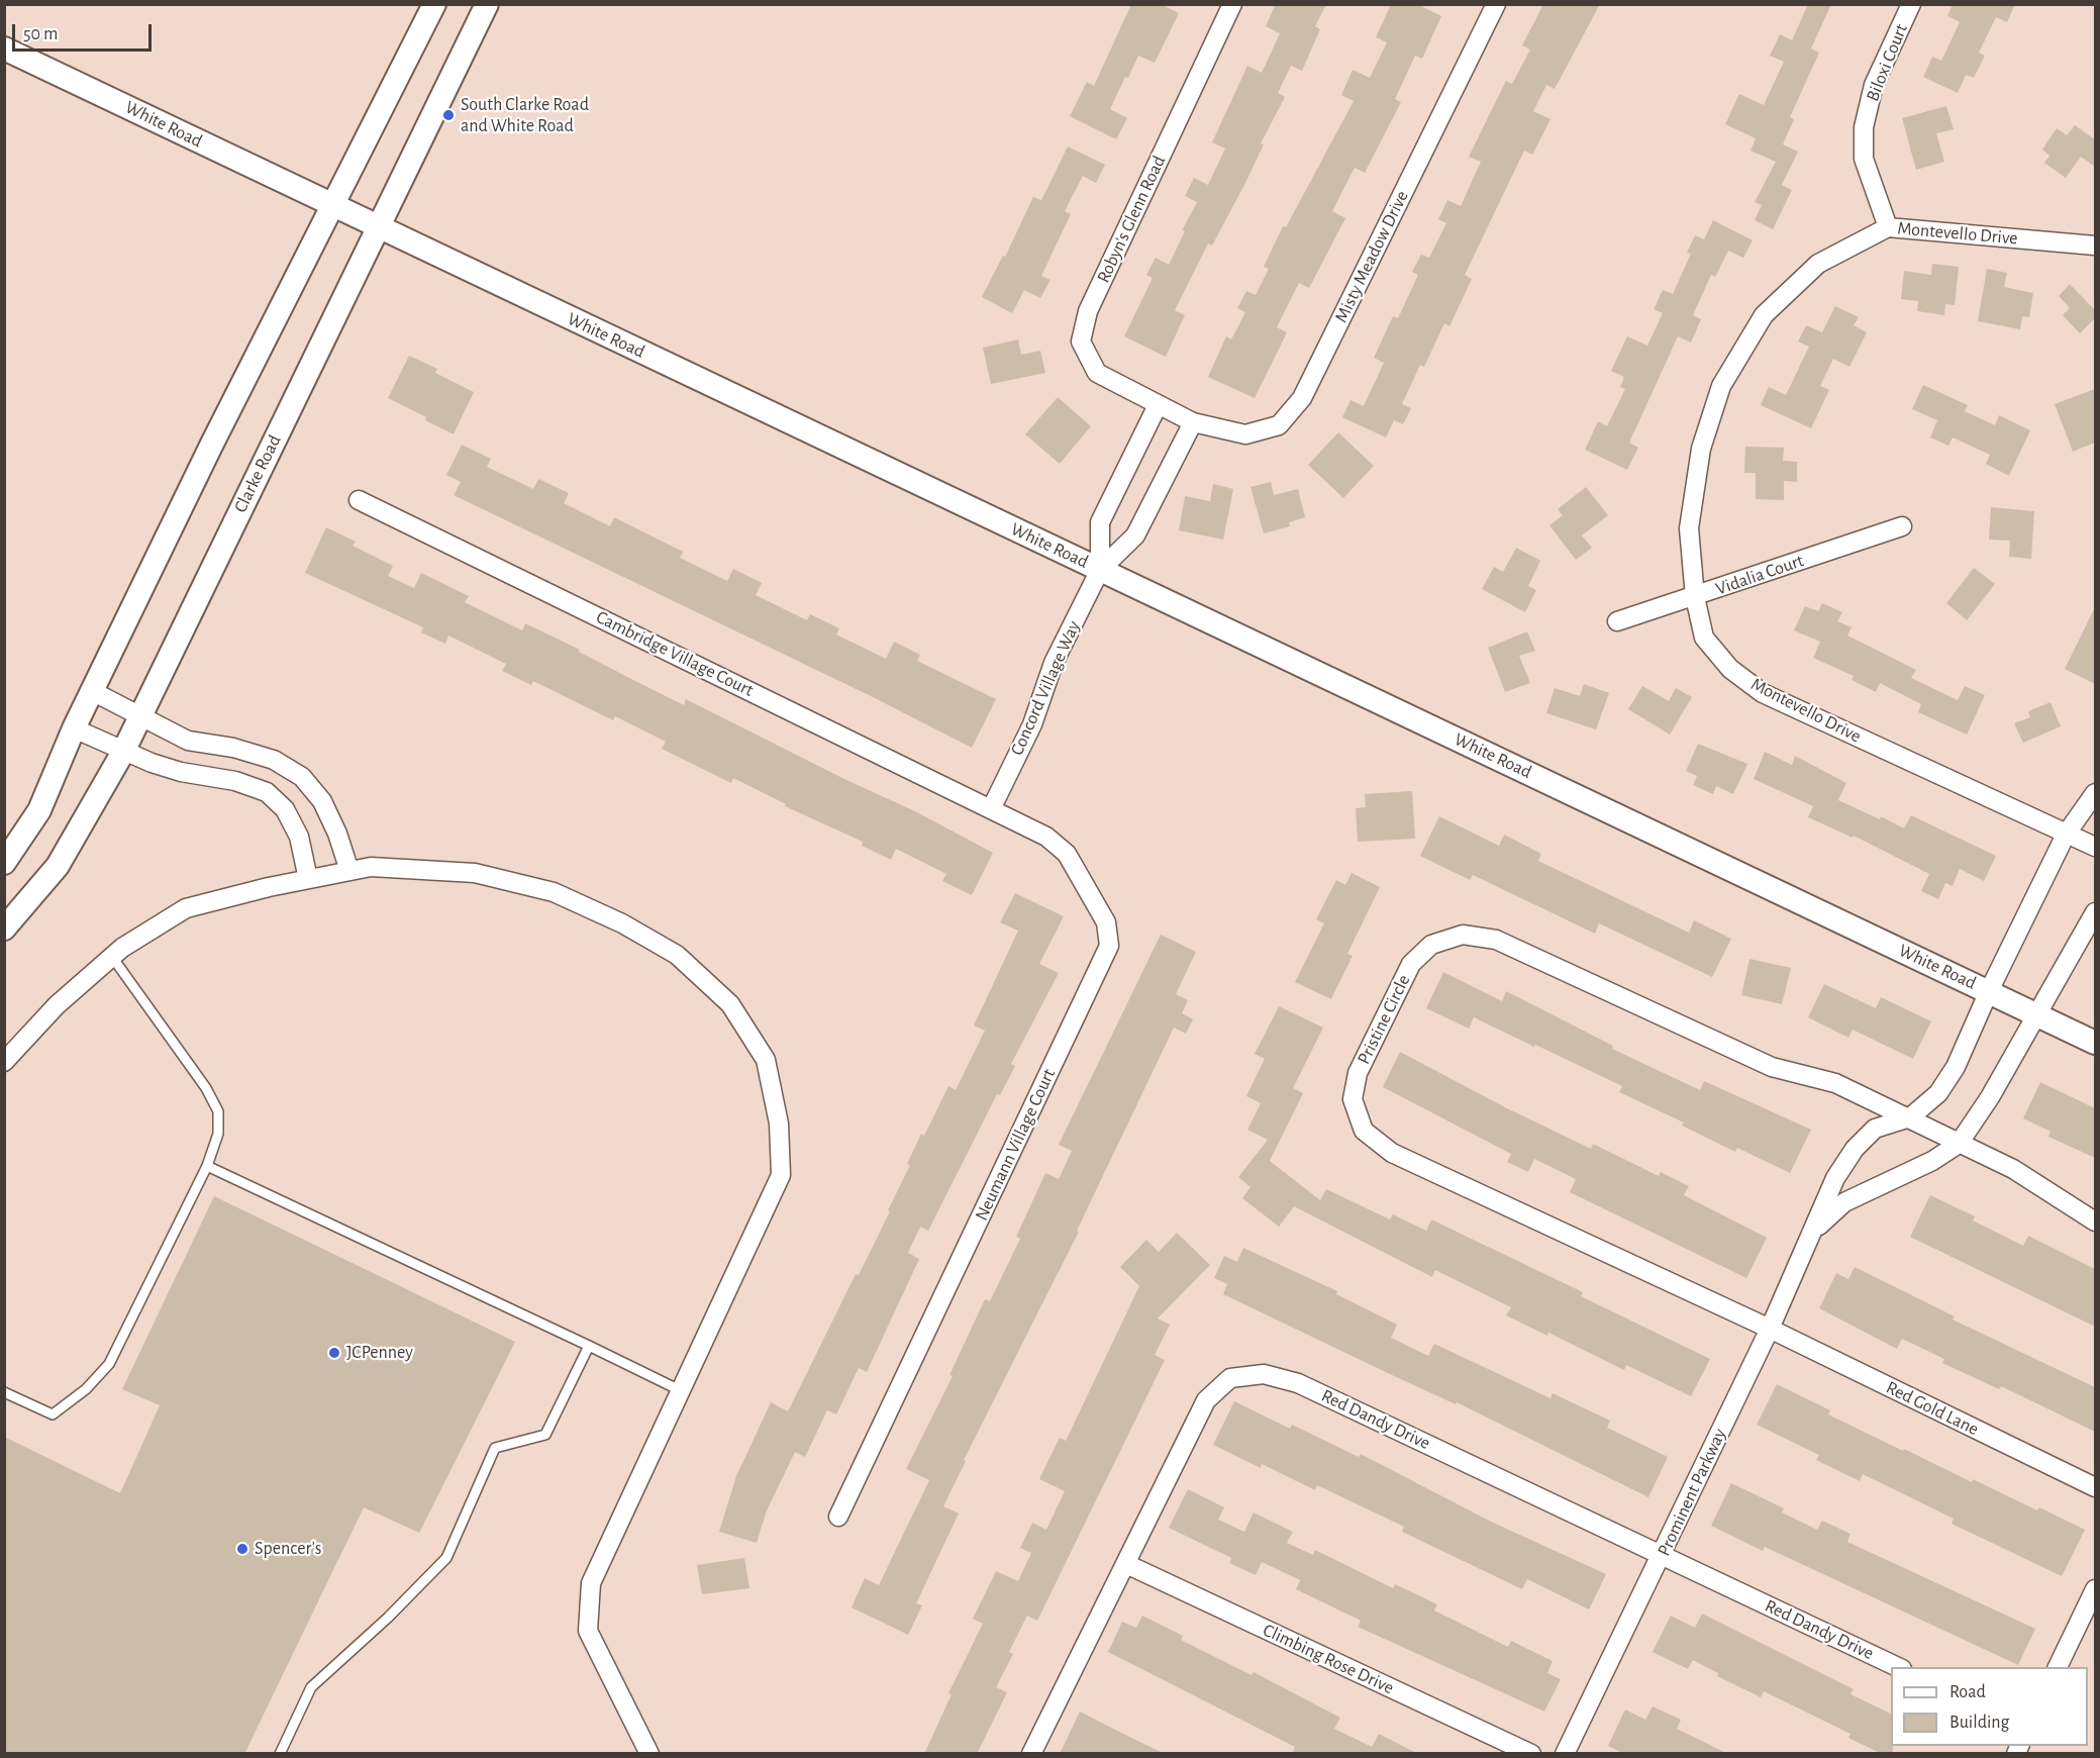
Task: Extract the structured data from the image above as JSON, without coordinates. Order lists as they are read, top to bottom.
{
  "streets": {
    "street": [
      "Biloxi Court",
      "White Road",
      "Robyn's Glenn Road",
      "Montevello Drive",
      "Misty Meadow Drive",
      "Clarke Road",
      "Vidalia Court",
      "Cambridge Village Court",
      "Concord Village Way",
      "Pristine Circle",
      "Neumann Village Court",
      "Red Gold Lane",
      "Red Dandy Drive",
      "Prominent Parkway",
      "Climbing Rose Drive"
    ]
  },
  "crossings": [
    ["Biloxi Court", "Montevello Drive"],
    ["White Road", "Clarke Road"],
    ["White Road", "Concord Village Way"],
    ["White Road", "Prominent Parkway"],
    ["Robyn's Glenn Road", "Misty Meadow Drive"],
    ["Montevello Drive", "Vidalia Court"],
    ["Montevello Drive", "Prominent Parkway"],
    ["Cambridge Village Court", "Concord Village Way"],
    ["Cambridge Village Court", "Neumann Village Court"],
    ["Concord Village Way", "Neumann Village Court"],
    ["Pristine Circle", "Red Gold Lane"],
    ["Pristine Circle", "Prominent Parkway"],
    ["Red Gold Lane", "Prominent Parkway"],
    ["Red Dandy Drive", "Prominent Parkway"],
    ["Red Dandy Drive", "Climbing Rose Drive"]
  ],
  "places": ["South Clarke Road and White Road", "JCPenney", "Spencer's"],
  "legend": ["Road", "Building"],
  "scale_bar": "50 m"
}
